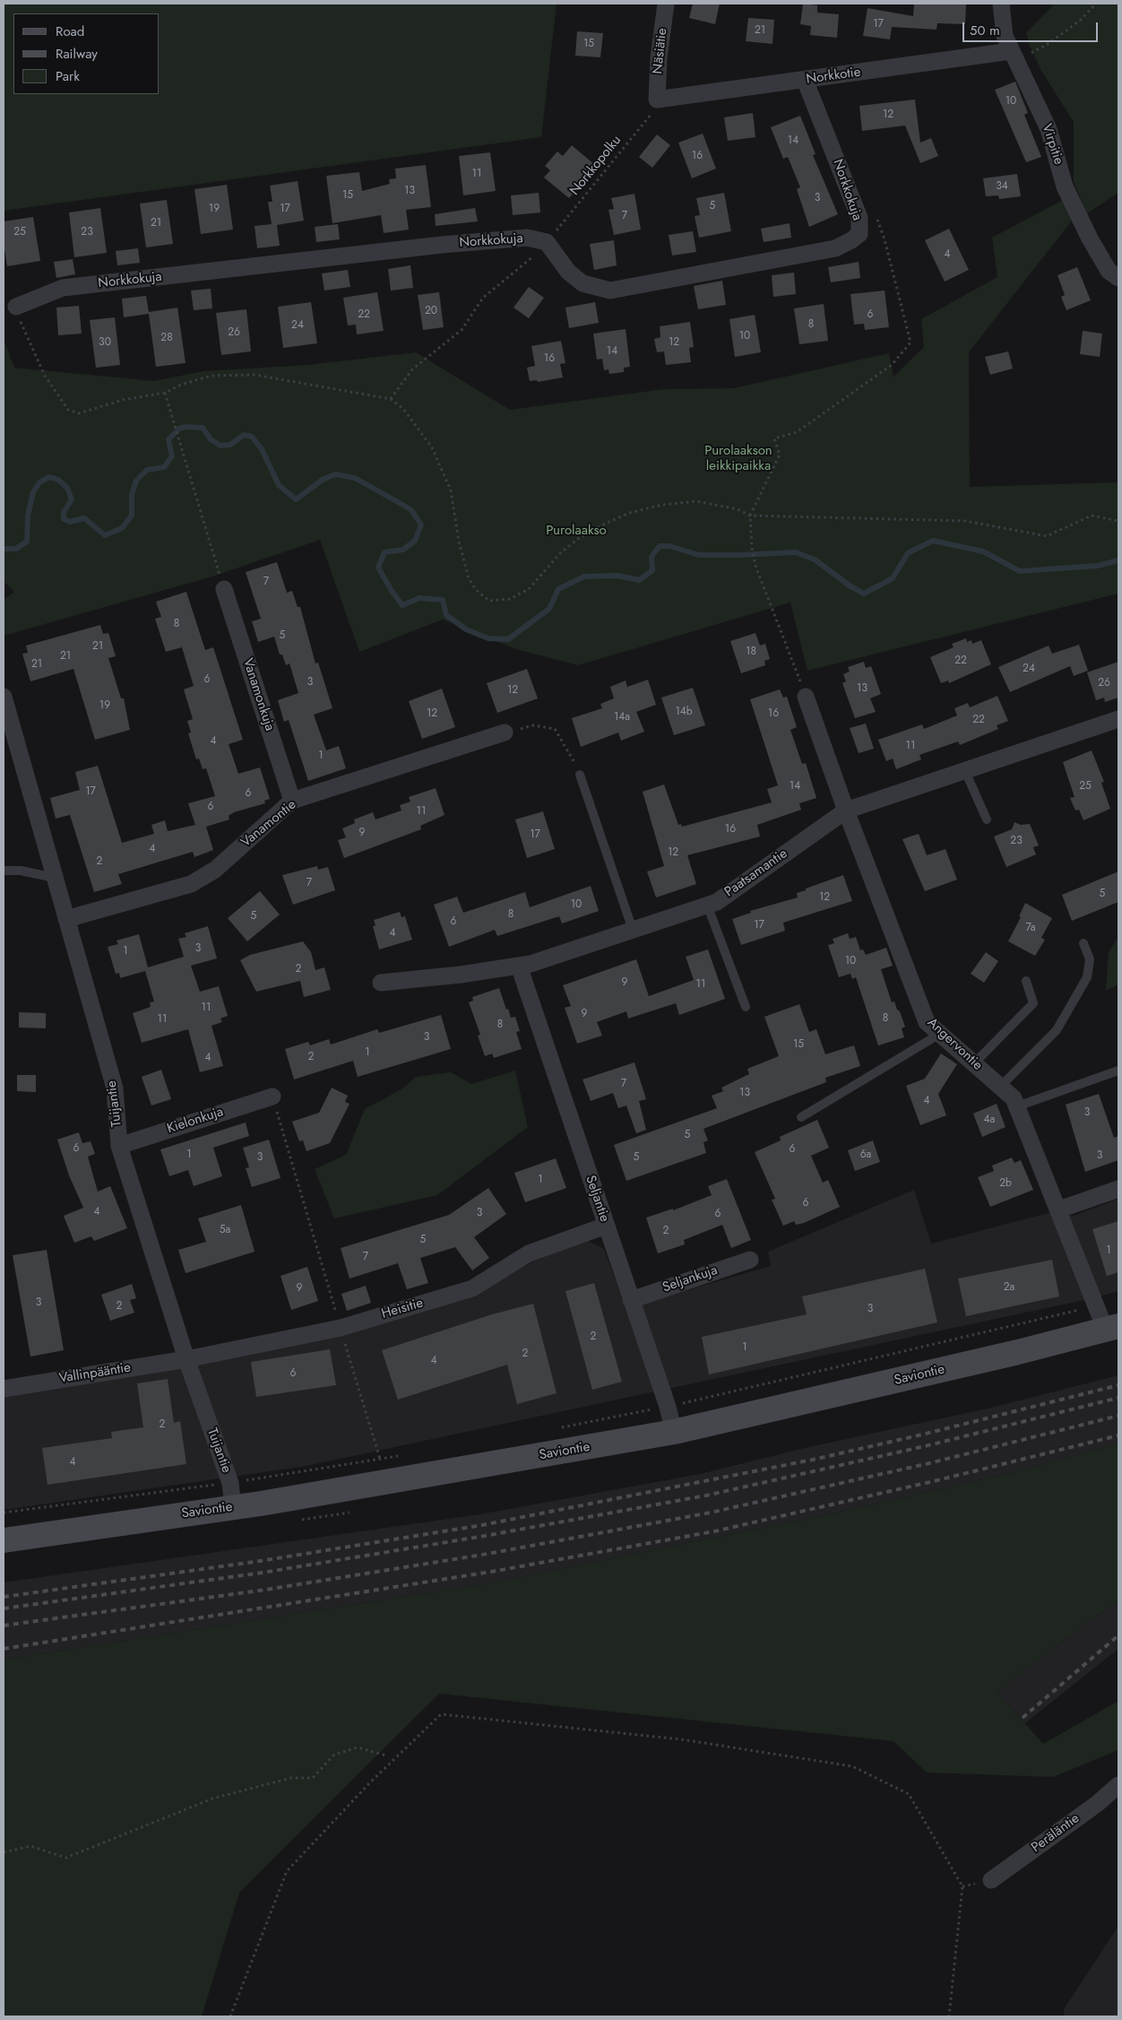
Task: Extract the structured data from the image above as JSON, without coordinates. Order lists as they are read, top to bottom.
{
  "streets": {
    "main road": ["Saviontie"],
    "street": [
      "Näsiätie",
      "Norkkotie",
      "Virpitie",
      "Norkkokuja",
      "Vanamonkuja",
      "Vanamontie",
      "Paatsamantie",
      "Angervontie",
      "Tuijantie",
      "Kielonkuja",
      "Seljantie",
      "Seljankuja",
      "Heisitie",
      "Vallinpääntie",
      "Peräläntie"
    ],
    "path": ["Norkkopolku"]
  },
  "crossings": [
    ["Näsiätie", "Norkkotie"],
    ["Näsiätie", "Norkkopolku"],
    ["Norkkotie", "Virpitie"],
    ["Norkkotie", "Norkkopolku"],
    ["Norkkotie", "Norkkokuja"],
    ["Norkkopolku", "Norkkokuja"],
    ["Vanamonkuja", "Vanamontie"],
    ["Vanamontie", "Tuijantie"],
    ["Paatsamantie", "Angervontie"],
    ["Paatsamantie", "Seljantie"],
    ["Angervontie", "Saviontie"],
    ["Tuijantie", "Kielonkuja"],
    ["Tuijantie", "Heisitie"],
    ["Tuijantie", "Vallinpääntie"],
    ["Tuijantie", "Saviontie"],
    ["Seljantie", "Seljankuja"],
    ["Seljantie", "Heisitie"],
    ["Seljantie", "Saviontie"],
    ["Heisitie", "Vallinpääntie"]
  ],
  "parks": ["Purolaakson leikkipaikka", "Purolaakso"],
  "house_numbers": [
    "17",
    "21",
    "15",
    "10",
    "12",
    "14",
    "16",
    "11",
    "34",
    "13",
    "15",
    "3",
    "5",
    "19",
    "17",
    "7",
    "21",
    "25",
    "23",
    "4",
    "20",
    "22",
    "6",
    "8",
    "24",
    "26",
    "10",
    "28",
    "30",
    "12",
    "14",
    "16",
    "7",
    "8",
    "5",
    "21",
    "18",
    "21",
    "22",
    "21",
    "24",
    "6",
    "3",
    "26",
    "13",
    "12",
    "19",
    "14b",
    "12",
    "16",
    "14a",
    "22",
    "4",
    "11",
    "1",
    "14",
    "25",
    "17",
    "6",
    "6",
    "11",
    "16",
    "9",
    "17",
    "23",
    "4",
    "12",
    "2",
    "7",
    "5",
    "12",
    "10",
    "8",
    "5",
    "6",
    "17",
    "7a",
    "4",
    "3",
    "1",
    "10",
    "2",
    "9",
    "11",
    "11",
    "9",
    "8",
    "11",
    "8",
    "3",
    "15",
    "1",
    "2",
    "4",
    "7",
    "13",
    "4",
    "3",
    "4a",
    "5",
    "6",
    "6",
    "1",
    "6a",
    "3",
    "3",
    "5",
    "1",
    "2b",
    "6",
    "4",
    "3",
    "6",
    "5a",
    "2",
    "5",
    "1",
    "7",
    "2a",
    "9",
    "3",
    "2",
    "3",
    "2",
    "1",
    "2",
    "4",
    "6",
    "2",
    "4"
  ],
  "legend": ["Road", "Railway", "Park"],
  "scale_bar": "50 m"
}
